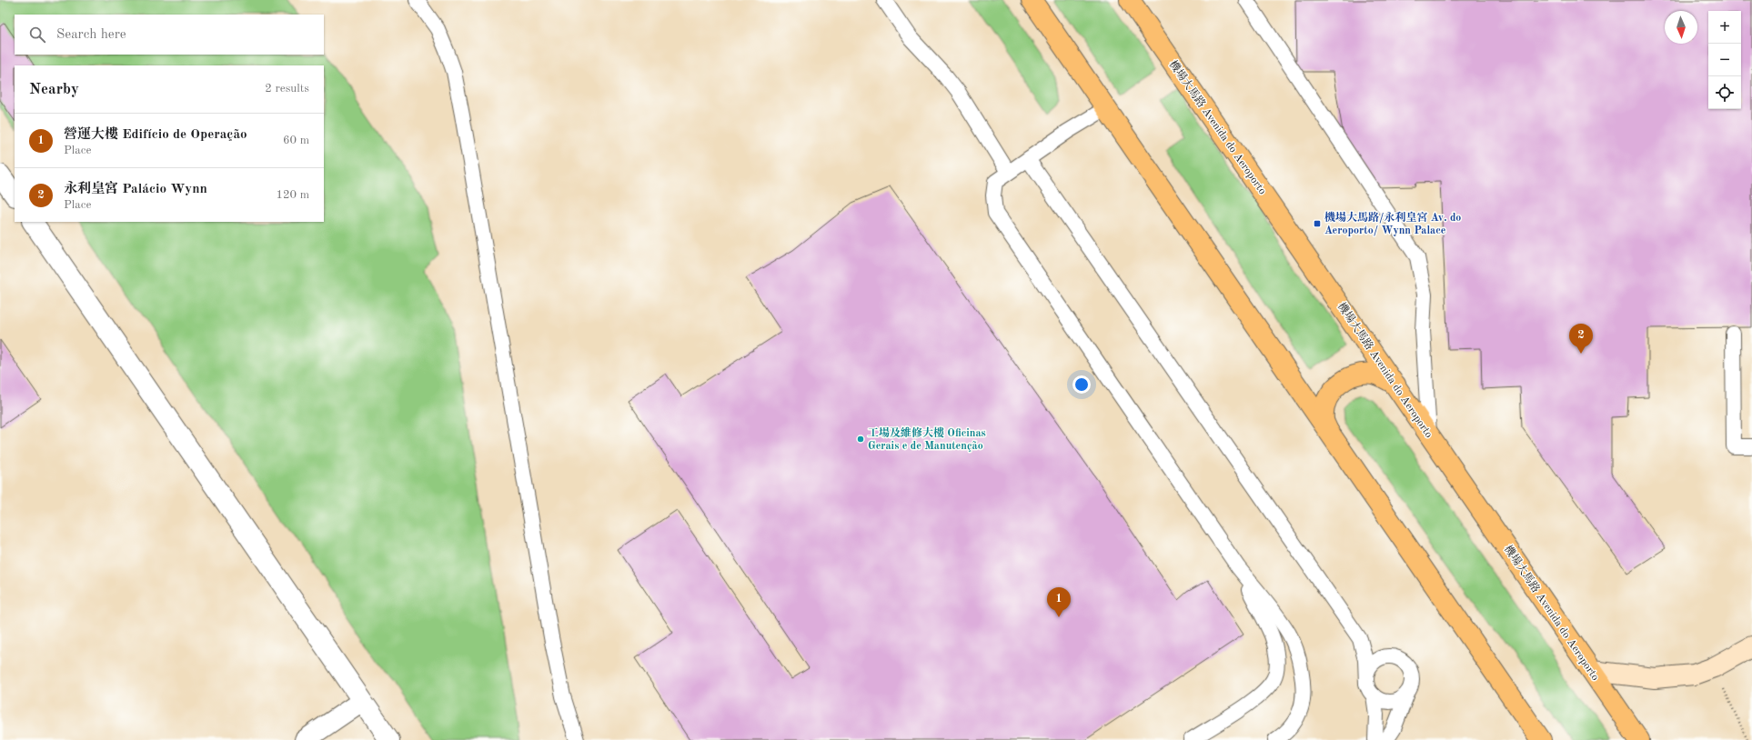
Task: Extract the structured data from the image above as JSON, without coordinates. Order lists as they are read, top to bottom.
{
  "streets": {
    "main road": ["機場大馬路 Avenida do Aeroporto"]
  },
  "places": {
    "transit": ["機場大馬路/永利皇宮 Av. do Aeroporto/ Wynn Palace"],
    "other": ["工場及維修大樓 Oficinas Gerais e de Manutenção"]
  },
  "north": "bottom",
  "page": {
    "map_buttons": ["+", "−"],
    "search": "Search here",
    "heading": ["Nearby", "2 results"],
    "list": [
      {
        "mark": "1",
        "name": "營運大樓 Edifício de Operação",
        "note": "Place",
        "value": "60 m"
      },
      {
        "mark": "2",
        "name": "永利皇宮 Palácio Wynn",
        "note": "Place",
        "value": "120 m"
      }
    ],
    "pins": ["2", "1"]
  }
}
